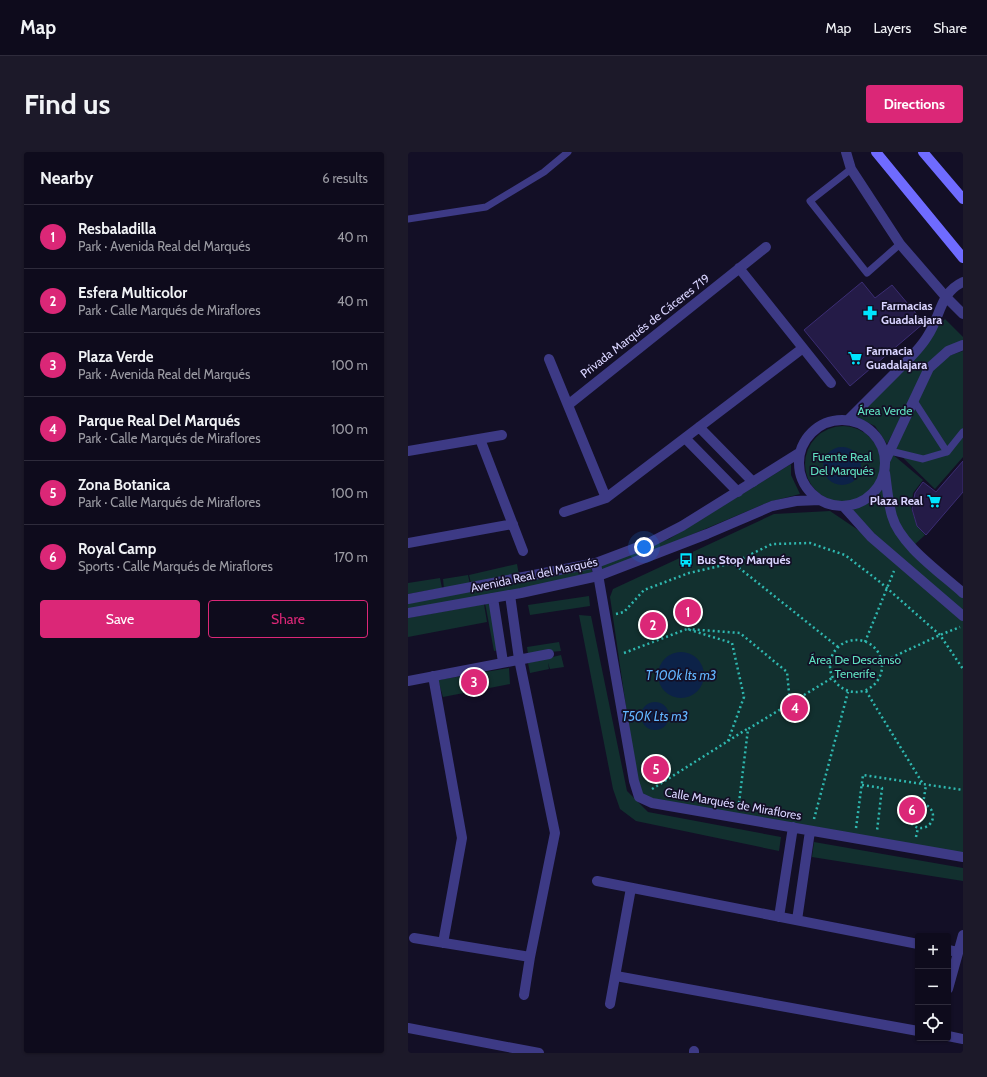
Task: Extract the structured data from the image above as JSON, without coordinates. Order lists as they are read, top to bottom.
{
  "streets": {
    "street": ["Privada Marqués de Cáceres 719", "Avenida Real del Marqués", "Calle Marqués de Miraflores"]
  },
  "water": ["T 100k lts m3", "T50K Lts m3"],
  "parks": ["Área Verde", "Fuente Real Del Marqués", "Área De Descanso Tenerife"],
  "places": {
    "pharmacy": ["Farmacias Guadalajara"],
    "supermarket": ["Farmacia Guadalajara", "Plaza Real"],
    "bus stop": ["Bus Stop Marqués"]
  },
  "page": {
    "header": "Map",
    "nav": ["Map", "Layers", "Share"],
    "buttons": [
      "Directions",
      ["Save", "Share"]
    ],
    "title": "Find us",
    "heading": ["Nearby", "6 results"],
    "list": [
      {
        "mark": "1",
        "name": "Resbaladilla",
        "note": "Park · Avenida Real del Marqués",
        "value": "40 m"
      },
      {
        "mark": "2",
        "name": "Esfera Multicolor",
        "note": "Park · Calle Marqués de Miraflores",
        "value": "40 m"
      },
      {
        "mark": "3",
        "name": "Plaza Verde",
        "note": "Park · Avenida Real del Marqués",
        "value": "100 m"
      },
      {
        "mark": "4",
        "name": "Parque Real Del Marqués",
        "note": "Park · Calle Marqués de Miraflores",
        "value": "100 m"
      },
      {
        "mark": "5",
        "name": "Zona Botanica",
        "note": "Park · Calle Marqués de Miraflores",
        "value": "100 m"
      },
      {
        "mark": "6",
        "name": "Royal Camp",
        "note": "Sports · Calle Marqués de Miraflores",
        "value": "170 m"
      }
    ],
    "pins": [
      "1",
      "2",
      "3",
      "4",
      "5",
      "6"
    ],
    "map_buttons": ["+", "−"]
  }
}
